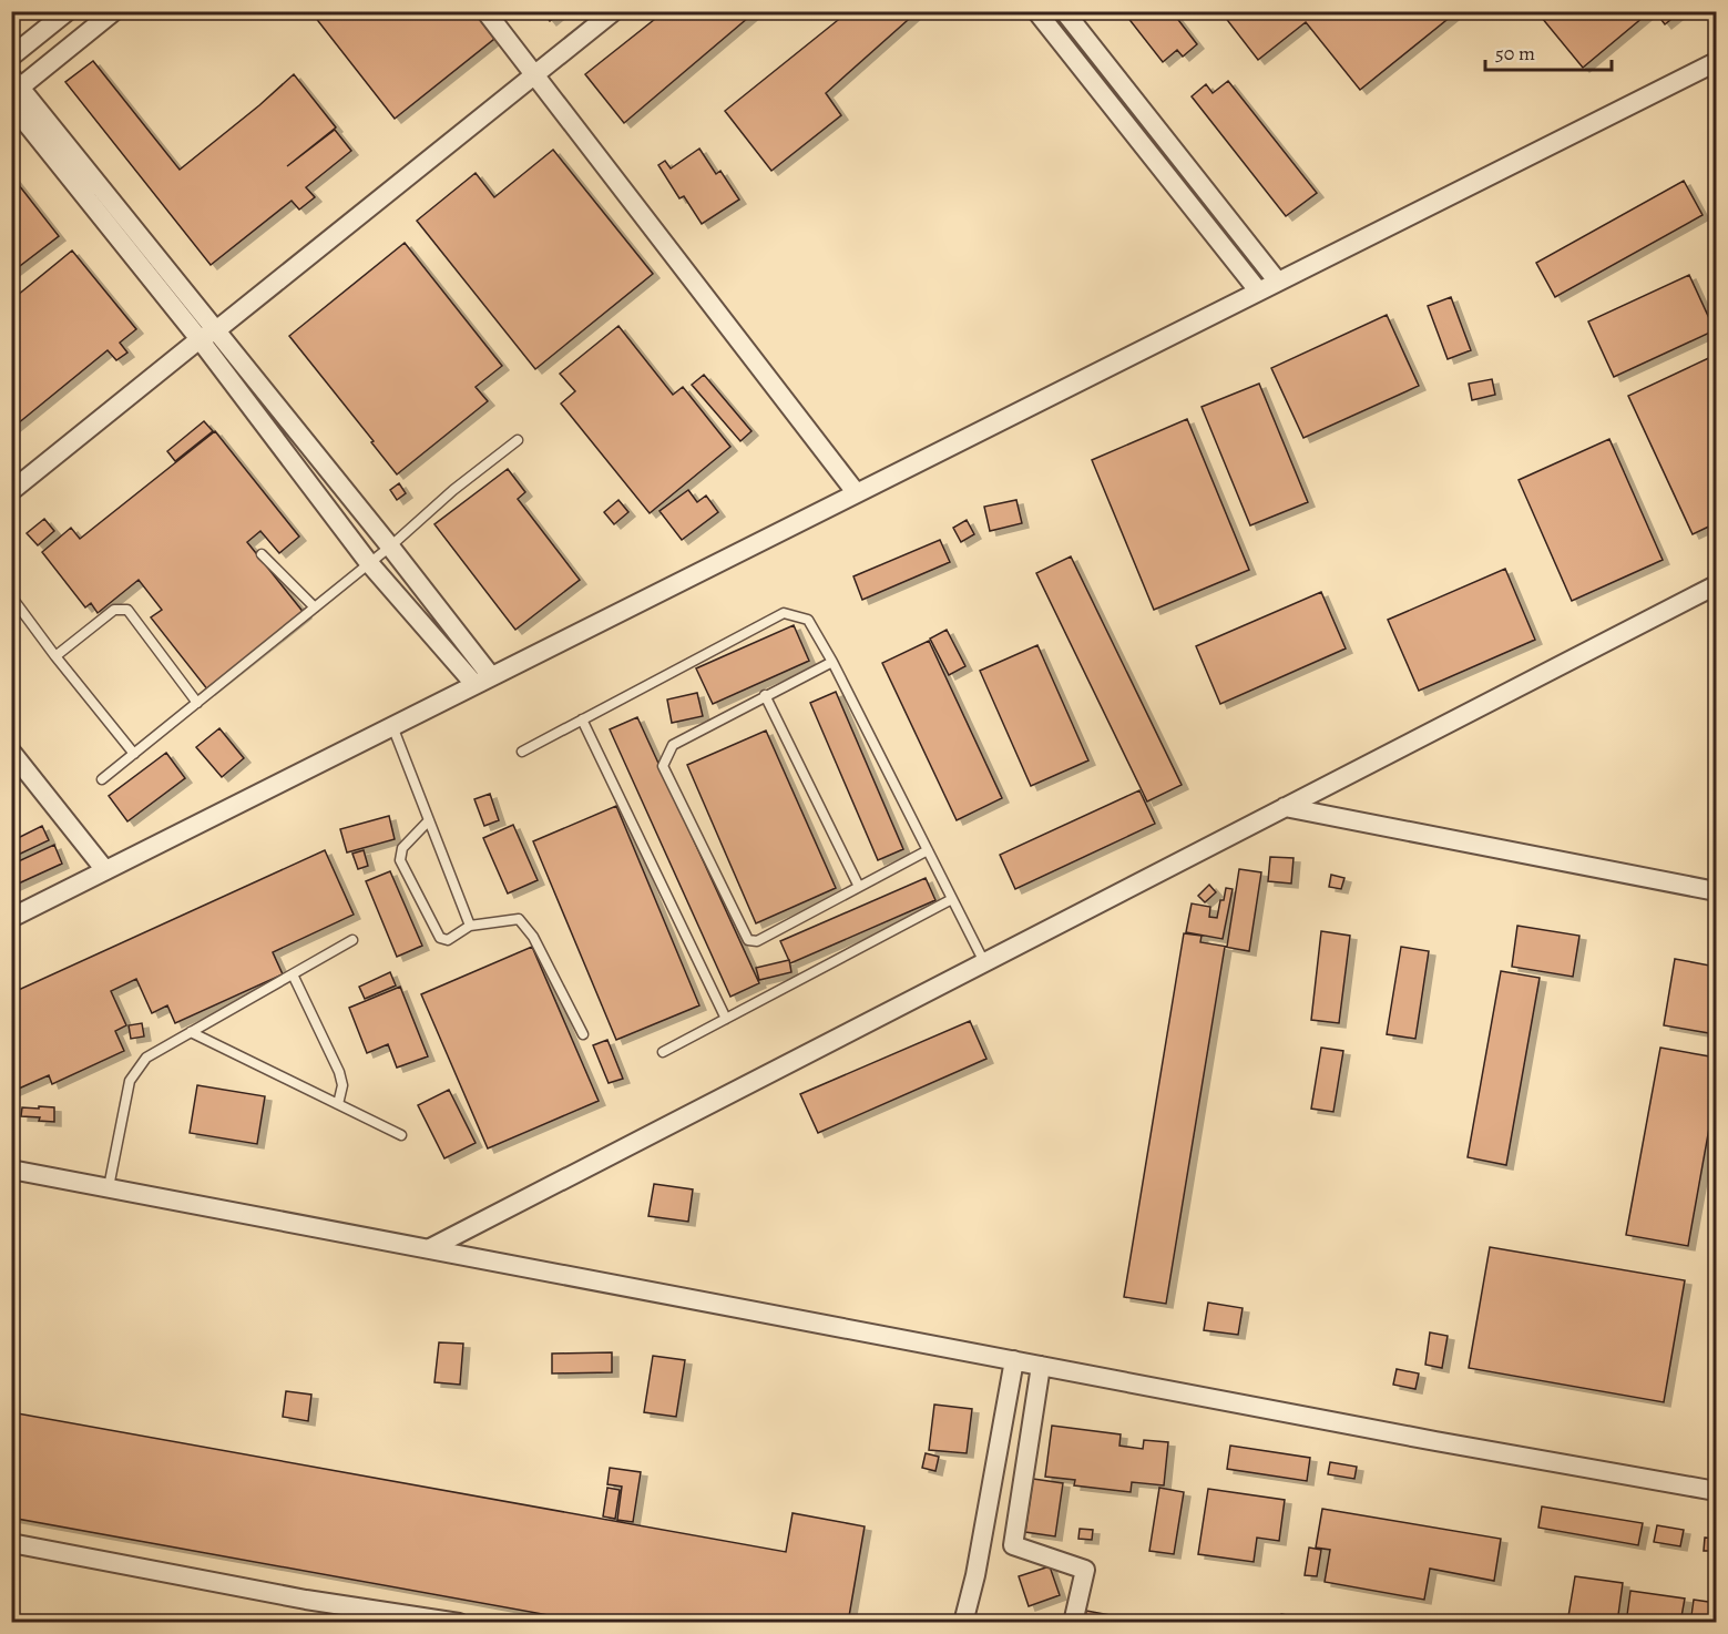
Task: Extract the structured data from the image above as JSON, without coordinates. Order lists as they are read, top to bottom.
{
  "scale_bar": "50 m"
}
